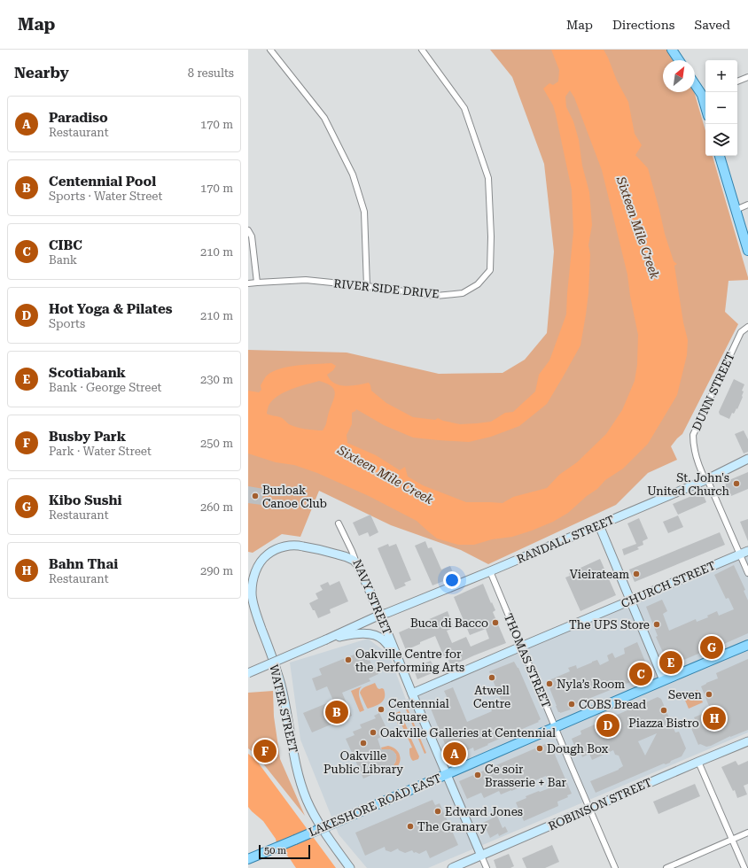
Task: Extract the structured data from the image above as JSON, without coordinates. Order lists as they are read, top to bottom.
{
  "streets": {
    "main road": ["LAKESHORE ROAD EAST"],
    "street": [
      "RIVER SIDE DRIVE",
      "DUNN STREET",
      "RANDALL STREET",
      "CHURCH STREET",
      "NAVY STREET",
      "THOMAS STREET",
      "WATER STREET",
      "ROBINSON STREET"
    ]
  },
  "crossings": [
    ["DUNN STREET", "RANDALL STREET"],
    ["DUNN STREET", "CHURCH STREET"],
    ["RANDALL STREET", "NAVY STREET"],
    ["RANDALL STREET", "THOMAS STREET"],
    ["CHURCH STREET", "NAVY STREET"],
    ["CHURCH STREET", "THOMAS STREET"],
    ["NAVY STREET", "WATER STREET"],
    ["NAVY STREET", "ROBINSON STREET"],
    ["NAVY STREET", "LAKESHORE ROAD EAST"],
    ["THOMAS STREET", "ROBINSON STREET"],
    ["THOMAS STREET", "LAKESHORE ROAD EAST"]
  ],
  "water": ["Sixteen Mile Creek"],
  "places": [
    "St. John's United Church",
    "Burloak Canoe Club",
    "Vieirateam",
    "Buca di Bacco",
    "The UPS Store",
    "Oakville Centre for the Performing Arts",
    "Atwell Centre",
    "Nyla’s Room",
    "Seven",
    "COBS Bread",
    "Centennial Square",
    "Piazza Bistro",
    "Oakville Galleries at Centennial",
    "Oakville Public Library",
    "Dough Box",
    "Ce soir Brasserie + Bar",
    "Edward Jones",
    "The Granary"
  ],
  "scale_bar": "50 m",
  "north": "top right",
  "page": {
    "header": "Map",
    "nav": ["Map", "Directions", "Saved"],
    "heading": ["Nearby", "8 results"],
    "map_buttons": ["+", "−"],
    "list": [
      {
        "mark": "A",
        "name": "Paradiso",
        "note": "Restaurant",
        "value": "170 m"
      },
      {
        "mark": "B",
        "name": "Centennial Pool",
        "note": "Sports · Water Street",
        "value": "170 m"
      },
      {
        "mark": "C",
        "name": "CIBC",
        "note": "Bank",
        "value": "210 m"
      },
      {
        "mark": "D",
        "name": "Hot Yoga & Pilates",
        "note": "Sports",
        "value": "210 m"
      },
      {
        "mark": "E",
        "name": "Scotiabank",
        "note": "Bank · George Street",
        "value": "230 m"
      },
      {
        "mark": "F",
        "name": "Busby Park",
        "note": "Park · Water Street",
        "value": "250 m"
      },
      {
        "mark": "G",
        "name": "Kibo Sushi",
        "note": "Restaurant",
        "value": "260 m"
      },
      {
        "mark": "H",
        "name": "Bahn Thai",
        "note": "Restaurant",
        "value": "290 m"
      }
    ],
    "pins": [
      "G",
      "E",
      "C",
      "B",
      "H",
      "D",
      "F",
      "A"
    ],
    "scale": "50 m"
  }
}
